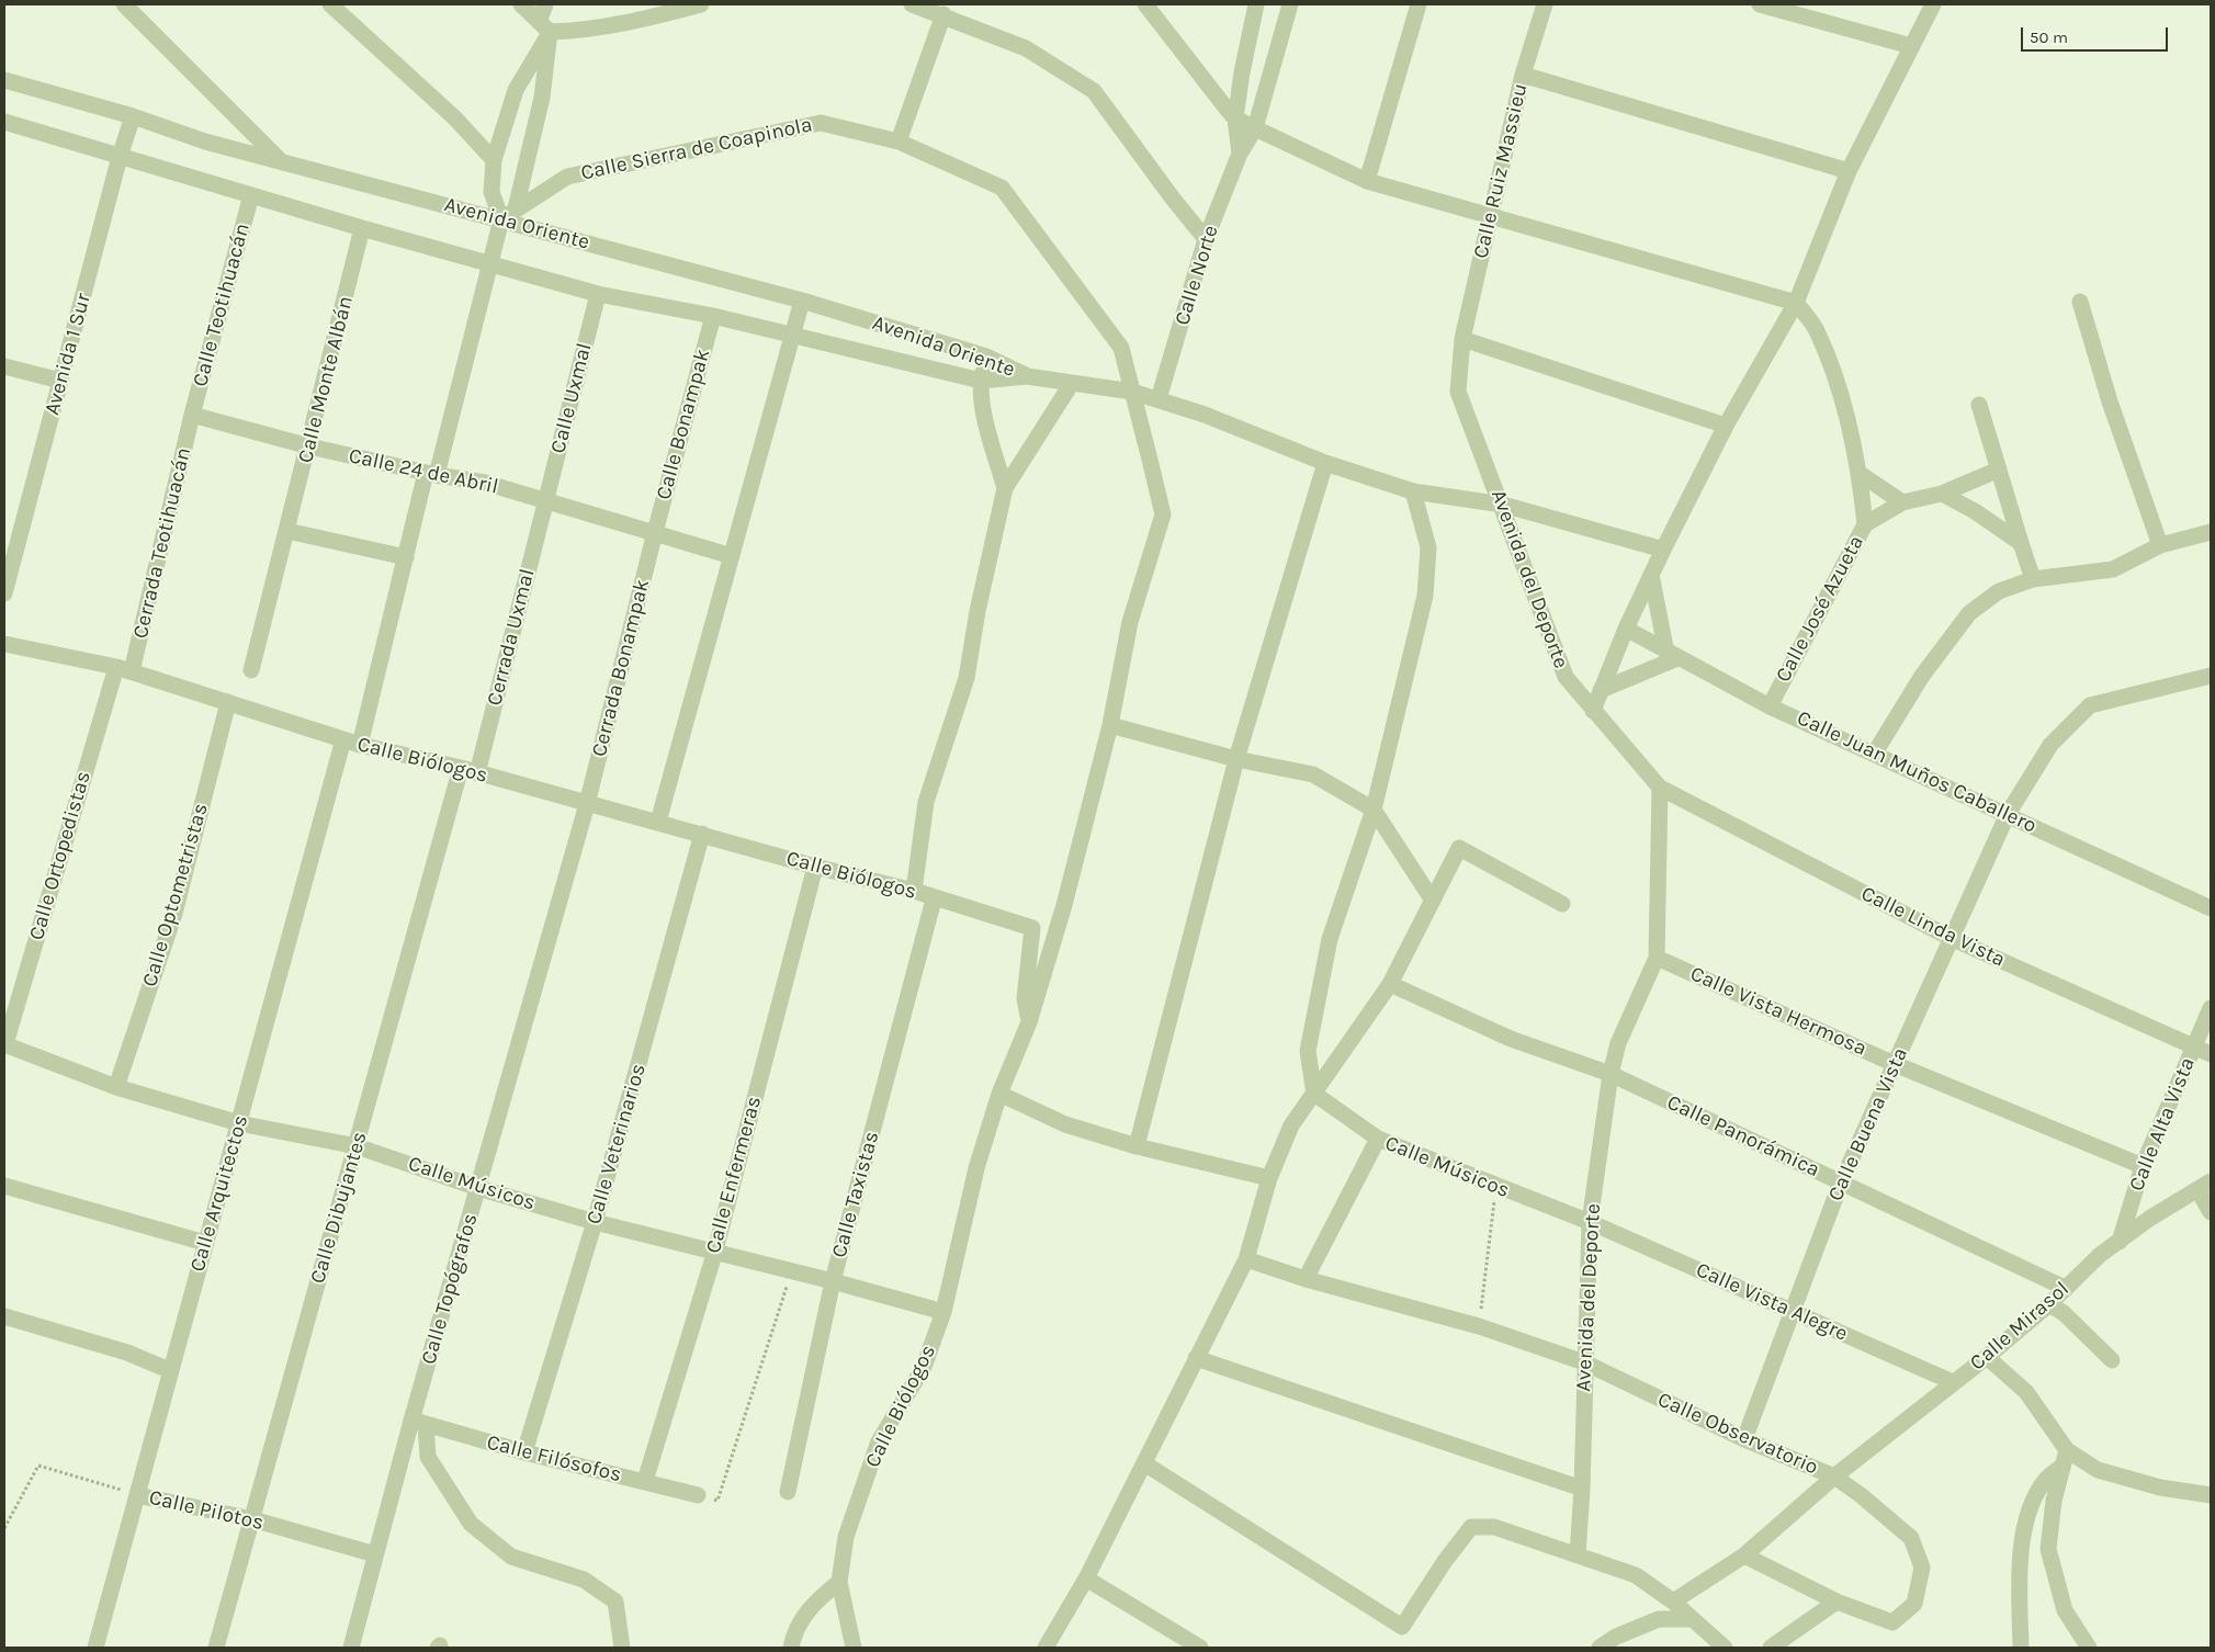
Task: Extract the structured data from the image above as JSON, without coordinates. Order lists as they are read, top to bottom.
{
  "streets": {
    "street": [
      "Calle Sierra de Coapinola",
      "Calle Ruiz Massieu",
      "Avenida Oriente",
      "Calle Norte",
      "Calle Teotihuacán",
      "Avenida 1 Sur",
      "Calle Monte Albán",
      "Calle Uxmal",
      "Calle Bonampak",
      "Calle 24 de Abril",
      "Cerrada Teotihuacán",
      "Avenida del Deporte",
      "Calle José Azueta",
      "Cerrada Uxmal",
      "Cerrada Bonampak",
      "Calle Biólogos",
      "Calle Juan Muños Caballero",
      "Calle Ortopedistas",
      "Calle Optometristas",
      "Calle Linda Vista",
      "Calle Vista Hermosa",
      "Calle Buena Vista",
      "Calle Alta Vista",
      "Calle Panorámica",
      "Calle Veterinarios",
      "Calle Músicos",
      "Calle Enfermeras",
      "Calle Arquitectos",
      "Calle Taxistas",
      "Calle Dibujantes",
      "Calle Topógrafos",
      "Calle Vista Alegre",
      "Calle Mirasol",
      "Calle Observatorio",
      "Calle Filósofos",
      "Calle Pilotos"
    ]
  },
  "crossings": [
    ["Calle Sierra de Coapinola", "Avenida Oriente"],
    ["Calle Sierra de Coapinola", "Calle Biólogos"],
    ["Calle Ruiz Massieu", "Avenida del Deporte"],
    ["Avenida Oriente", "Calle Norte"],
    ["Avenida Oriente", "Calle Teotihuacán"],
    ["Avenida Oriente", "Avenida 1 Sur"],
    ["Avenida Oriente", "Calle Monte Albán"],
    ["Avenida Oriente", "Calle Uxmal"],
    ["Avenida Oriente", "Calle Bonampak"],
    ["Avenida Oriente", "Avenida del Deporte"],
    ["Calle Teotihuacán", "Calle 24 de Abril"],
    ["Calle Teotihuacán", "Cerrada Teotihuacán"],
    ["Calle Monte Albán", "Calle 24 de Abril"],
    ["Calle Uxmal", "Calle 24 de Abril"],
    ["Calle Uxmal", "Cerrada Uxmal"],
    ["Calle Bonampak", "Calle 24 de Abril"],
    ["Calle Bonampak", "Cerrada Bonampak"],
    ["Calle 24 de Abril", "Cerrada Teotihuacán"],
    ["Calle 24 de Abril", "Cerrada Uxmal"],
    ["Calle 24 de Abril", "Cerrada Bonampak"],
    ["Cerrada Teotihuacán", "Calle Biólogos"],
    ["Cerrada Teotihuacán", "Calle Ortopedistas"],
    ["Avenida del Deporte", "Calle Linda Vista"],
    ["Avenida del Deporte", "Calle Vista Hermosa"],
    ["Avenida del Deporte", "Calle Panorámica"],
    ["Avenida del Deporte", "Calle Músicos"],
    ["Avenida del Deporte", "Calle Vista Alegre"],
    ["Avenida del Deporte", "Calle Observatorio"],
    ["Calle José Azueta", "Calle Juan Muños Caballero"],
    ["Cerrada Uxmal", "Calle Biólogos"],
    ["Cerrada Bonampak", "Calle Biólogos"],
    ["Cerrada Bonampak", "Calle Topógrafos"],
    ["Calle Biólogos", "Calle Ortopedistas"],
    ["Calle Biólogos", "Calle Optometristas"],
    ["Calle Biólogos", "Calle Veterinarios"],
    ["Calle Biólogos", "Calle Músicos"],
    ["Calle Biólogos", "Calle Enfermeras"],
    ["Calle Biólogos", "Calle Arquitectos"],
    ["Calle Biólogos", "Calle Taxistas"],
    ["Calle Biólogos", "Calle Dibujantes"],
    ["Calle Biólogos", "Calle Topógrafos"],
    ["Calle Juan Muños Caballero", "Calle Buena Vista"],
    ["Calle Ortopedistas", "Calle Músicos"],
    ["Calle Optometristas", "Calle Músicos"],
    ["Calle Linda Vista", "Calle Buena Vista"],
    ["Calle Linda Vista", "Calle Alta Vista"],
    ["Calle Vista Hermosa", "Calle Buena Vista"],
    ["Calle Vista Hermosa", "Calle Alta Vista"],
    ["Calle Buena Vista", "Calle Panorámica"],
    ["Calle Buena Vista", "Calle Vista Alegre"],
    ["Calle Buena Vista", "Calle Observatorio"],
    ["Calle Alta Vista", "Calle Mirasol"],
    ["Calle Panorámica", "Calle Mirasol"],
    ["Calle Veterinarios", "Calle Músicos"],
    ["Calle Veterinarios", "Calle Filósofos"],
    ["Calle Músicos", "Calle Enfermeras"],
    ["Calle Músicos", "Calle Arquitectos"],
    ["Calle Músicos", "Calle Taxistas"],
    ["Calle Músicos", "Calle Dibujantes"],
    ["Calle Músicos", "Calle Topógrafos"],
    ["Calle Músicos", "Calle Vista Alegre"],
    ["Calle Enfermeras", "Calle Filósofos"],
    ["Calle Arquitectos", "Calle Pilotos"],
    ["Calle Dibujantes", "Calle Pilotos"],
    ["Calle Topógrafos", "Calle Filósofos"],
    ["Calle Topógrafos", "Calle Pilotos"],
    ["Calle Vista Alegre", "Calle Mirasol"],
    ["Calle Mirasol", "Calle Observatorio"]
  ],
  "scale_bar": "50 m"
}
